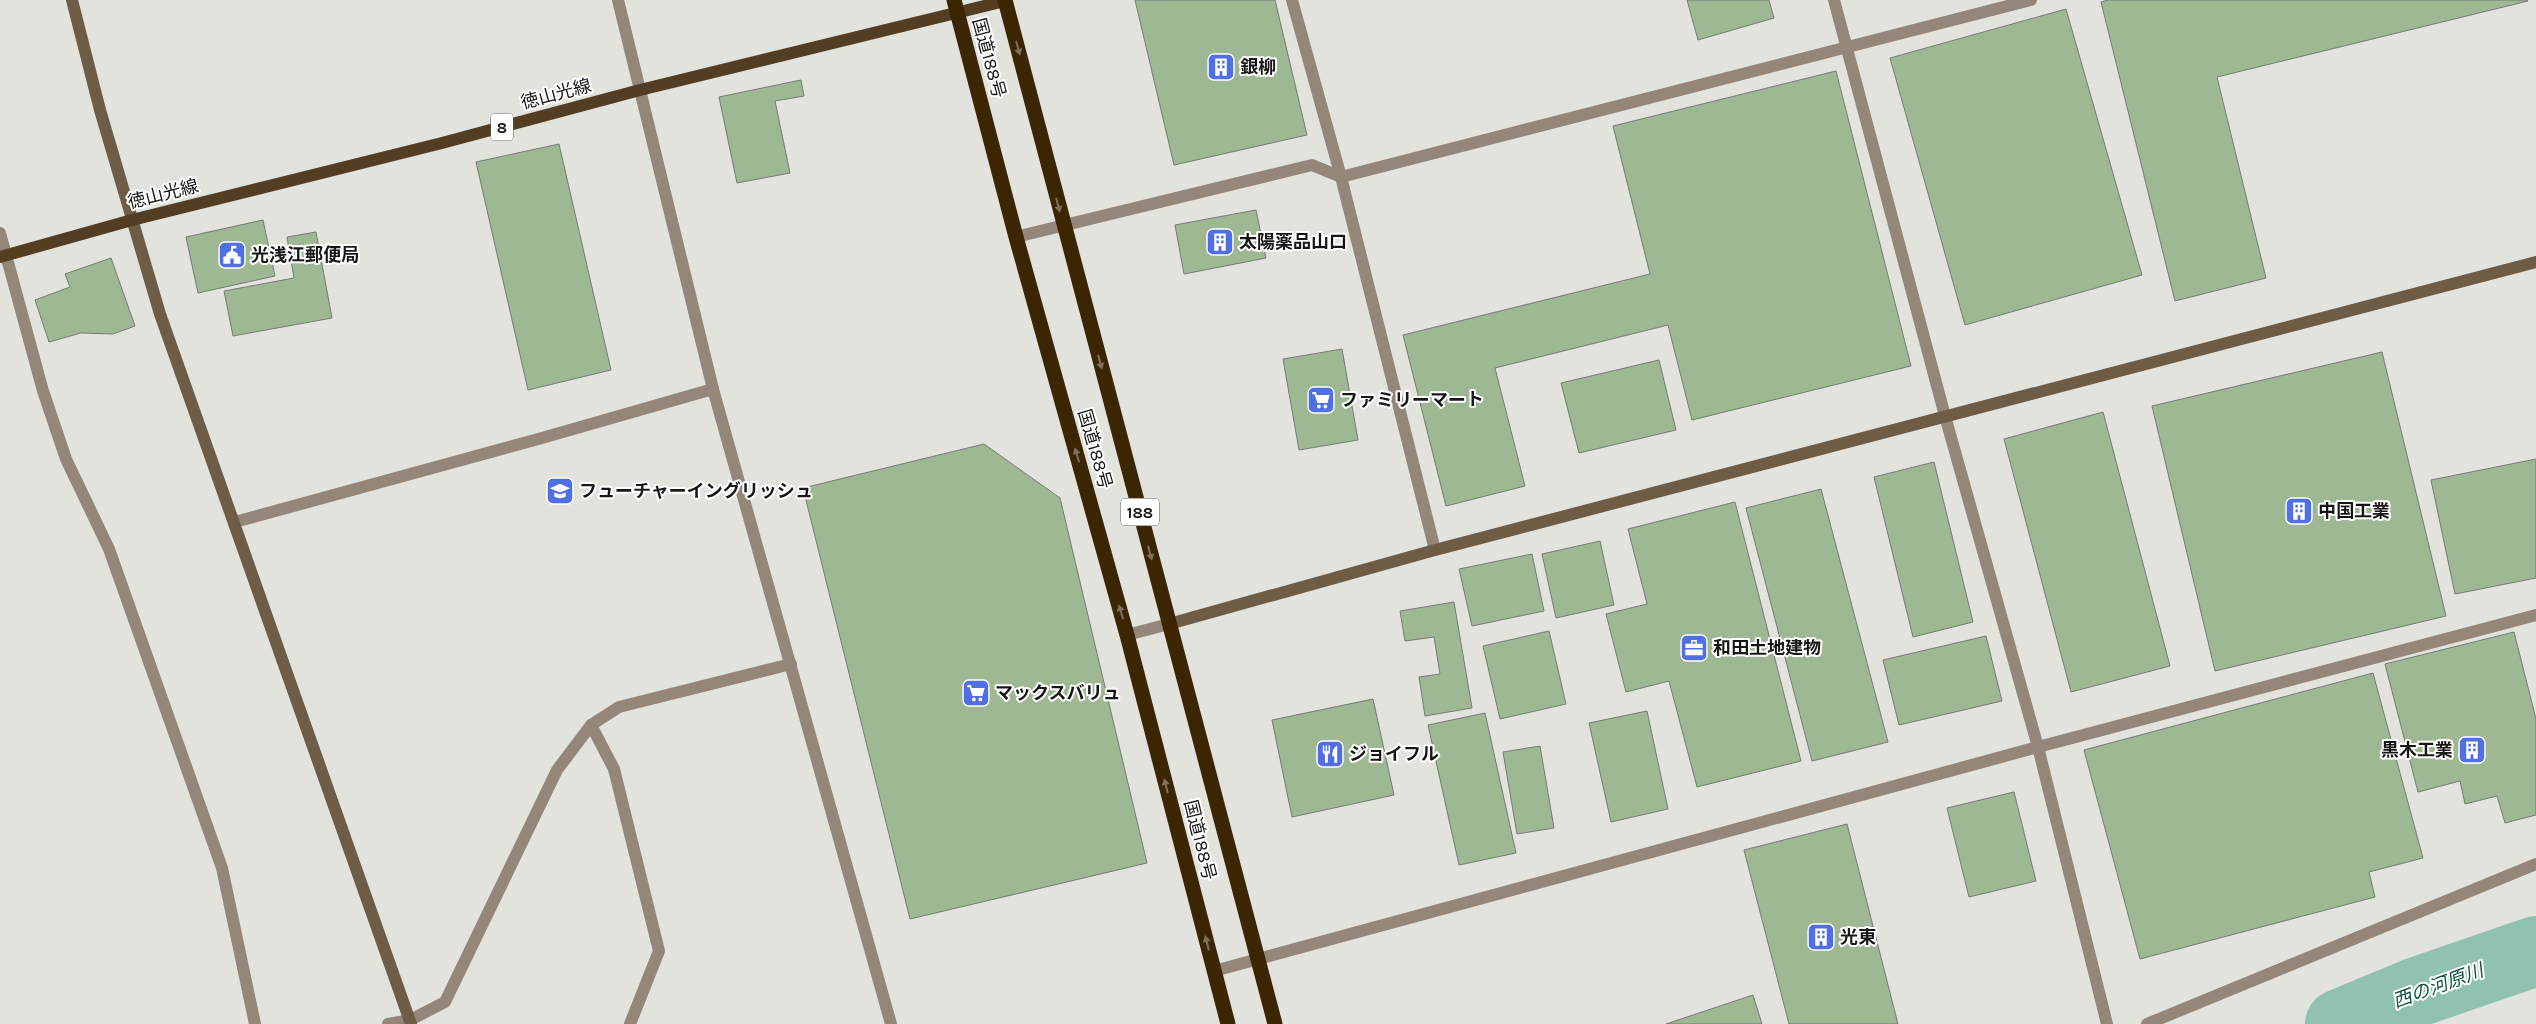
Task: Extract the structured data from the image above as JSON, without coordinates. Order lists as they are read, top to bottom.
{
  "streets": {
    "highway": ["国道188号", "188"],
    "main road": ["徳山光線", "8"]
  },
  "crossings": [
    ["国道188号", "徳山光線"]
  ],
  "water": ["西の河原川"],
  "places": {
    "building": [
      "銀柳",
      "太陽薬品山口",
      "中国工業",
      "黒木工業",
      "光東"
    ],
    "public building": ["光浅江郵便局"],
    "supermarket": ["ファミリーマート", "マックスバリュ"],
    "school or university": ["フューチャーイングリッシュ"],
    "office": ["和田土地建物"],
    "restaurant": ["ジョイフル"]
  }
}
